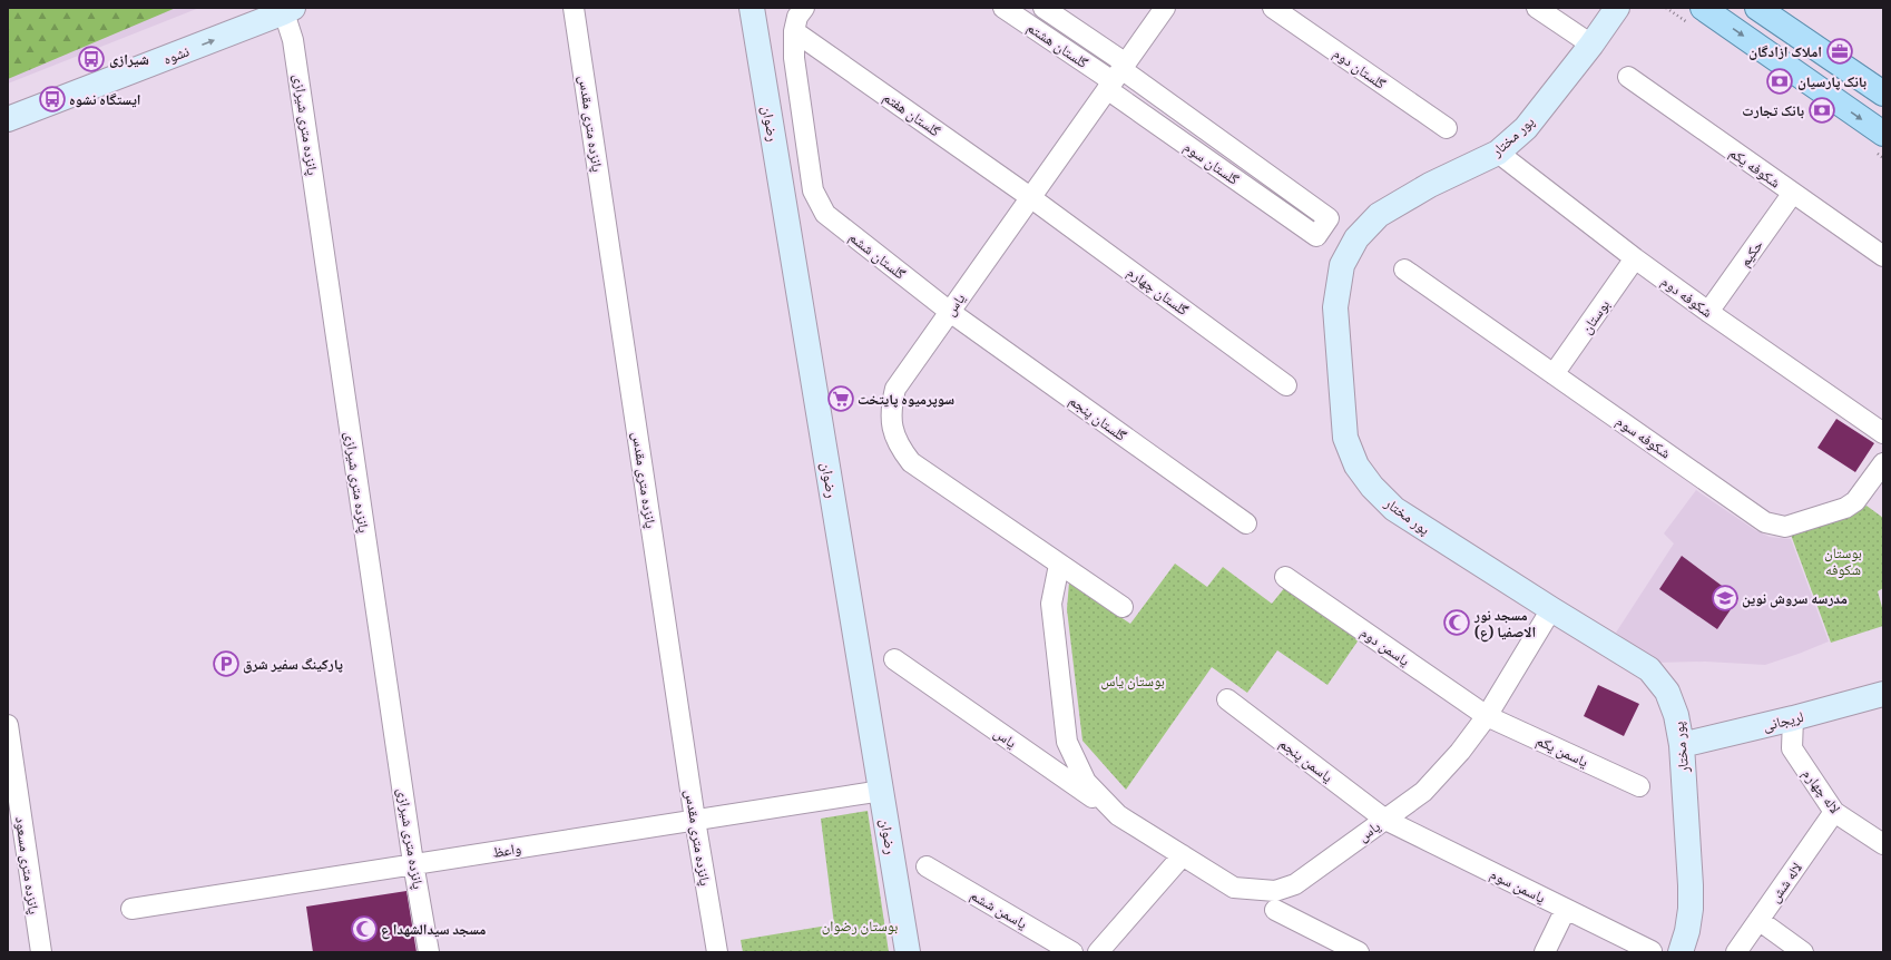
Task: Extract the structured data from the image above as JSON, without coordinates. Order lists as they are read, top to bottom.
{
  "streets": {
    "main road": [
      "نشوه",
      "رضوان",
      "پور مختار",
      "لریجانی"
    ],
    "street": [
      "گلستان هشتم",
      "گلستان دوم",
      "گلستان هفتم",
      "پانزده متری مقدس",
      "پانزده متری شیرازی",
      "گلستان سوم",
      "شکوفه یکم",
      "حکیم",
      "گلستان ششم",
      "گلستان چهارم",
      "شکوفه دوم",
      "یاس",
      "بوستان",
      "گلستان پنجم",
      "شکوفه سوم",
      "یاسمن دوم",
      "یاسمن یکم",
      "یاسمن پنجم",
      "لاله چهارم",
      "واعظ",
      "پانزده متری مسعود",
      "لاله شش",
      "یاسمن سوم",
      "یاسمن ششم"
    ]
  },
  "crossings": [
    ["گلستان هشتم", "گلستان سوم"],
    ["گلستان هشتم", "یاس"],
    ["نشوه", "پانزده متری شیرازی"],
    ["گلستان هفتم", "گلستان ششم"],
    ["گلستان هفتم", "گلستان چهارم"],
    ["گلستان هفتم", "یاس"],
    ["پانزده متری مقدس", "واعظ"],
    ["رضوان", "واعظ"],
    ["پانزده متری شیرازی", "واعظ"],
    ["پور مختار", "شکوفه دوم"],
    ["پور مختار", "یاس"],
    ["پور مختار", "لریجانی"],
    ["گلستان سوم", "یاس"],
    ["شکوفه یکم", "حکیم"],
    ["حکیم", "شکوفه دوم"],
    ["گلستان ششم", "یاس"],
    ["گلستان ششم", "گلستان پنجم"],
    ["گلستان چهارم", "یاس"],
    ["شکوفه دوم", "بوستان"],
    ["یاس", "گلستان پنجم"],
    ["یاس", "یاسمن دوم"],
    ["یاس", "یاسمن یکم"],
    ["یاس", "یاسمن پنجم"],
    ["یاس", "یاسمن سوم"],
    ["بوستان", "شکوفه سوم"],
    ["یاسمن دوم", "یاسمن یکم"],
    ["لریجانی", "لاله چهارم"],
    ["یاسمن پنجم", "یاسمن سوم"],
    ["لاله چهارم", "لاله شش"]
  ],
  "parks": ["بوستان شکوفه", "بوستان یاس", "بوستان رضوان"],
  "places": {
    "office": ["املاک ازادگان"],
    "bus stop": ["شیرازی", "ایستگاه نشوه"],
    "bank": ["بانک پارسیان", "بانک تجارت"],
    "supermarket": ["سوپرمیوه پایتخت"],
    "school or university": ["مدرسه سروش نوین"],
    "mosque": ["مسجد نور الاصفیا (ع)", "مسجد سیدالشهدا ع"],
    "parking": ["پارکینگ سفیر شرق"]
  }
}
